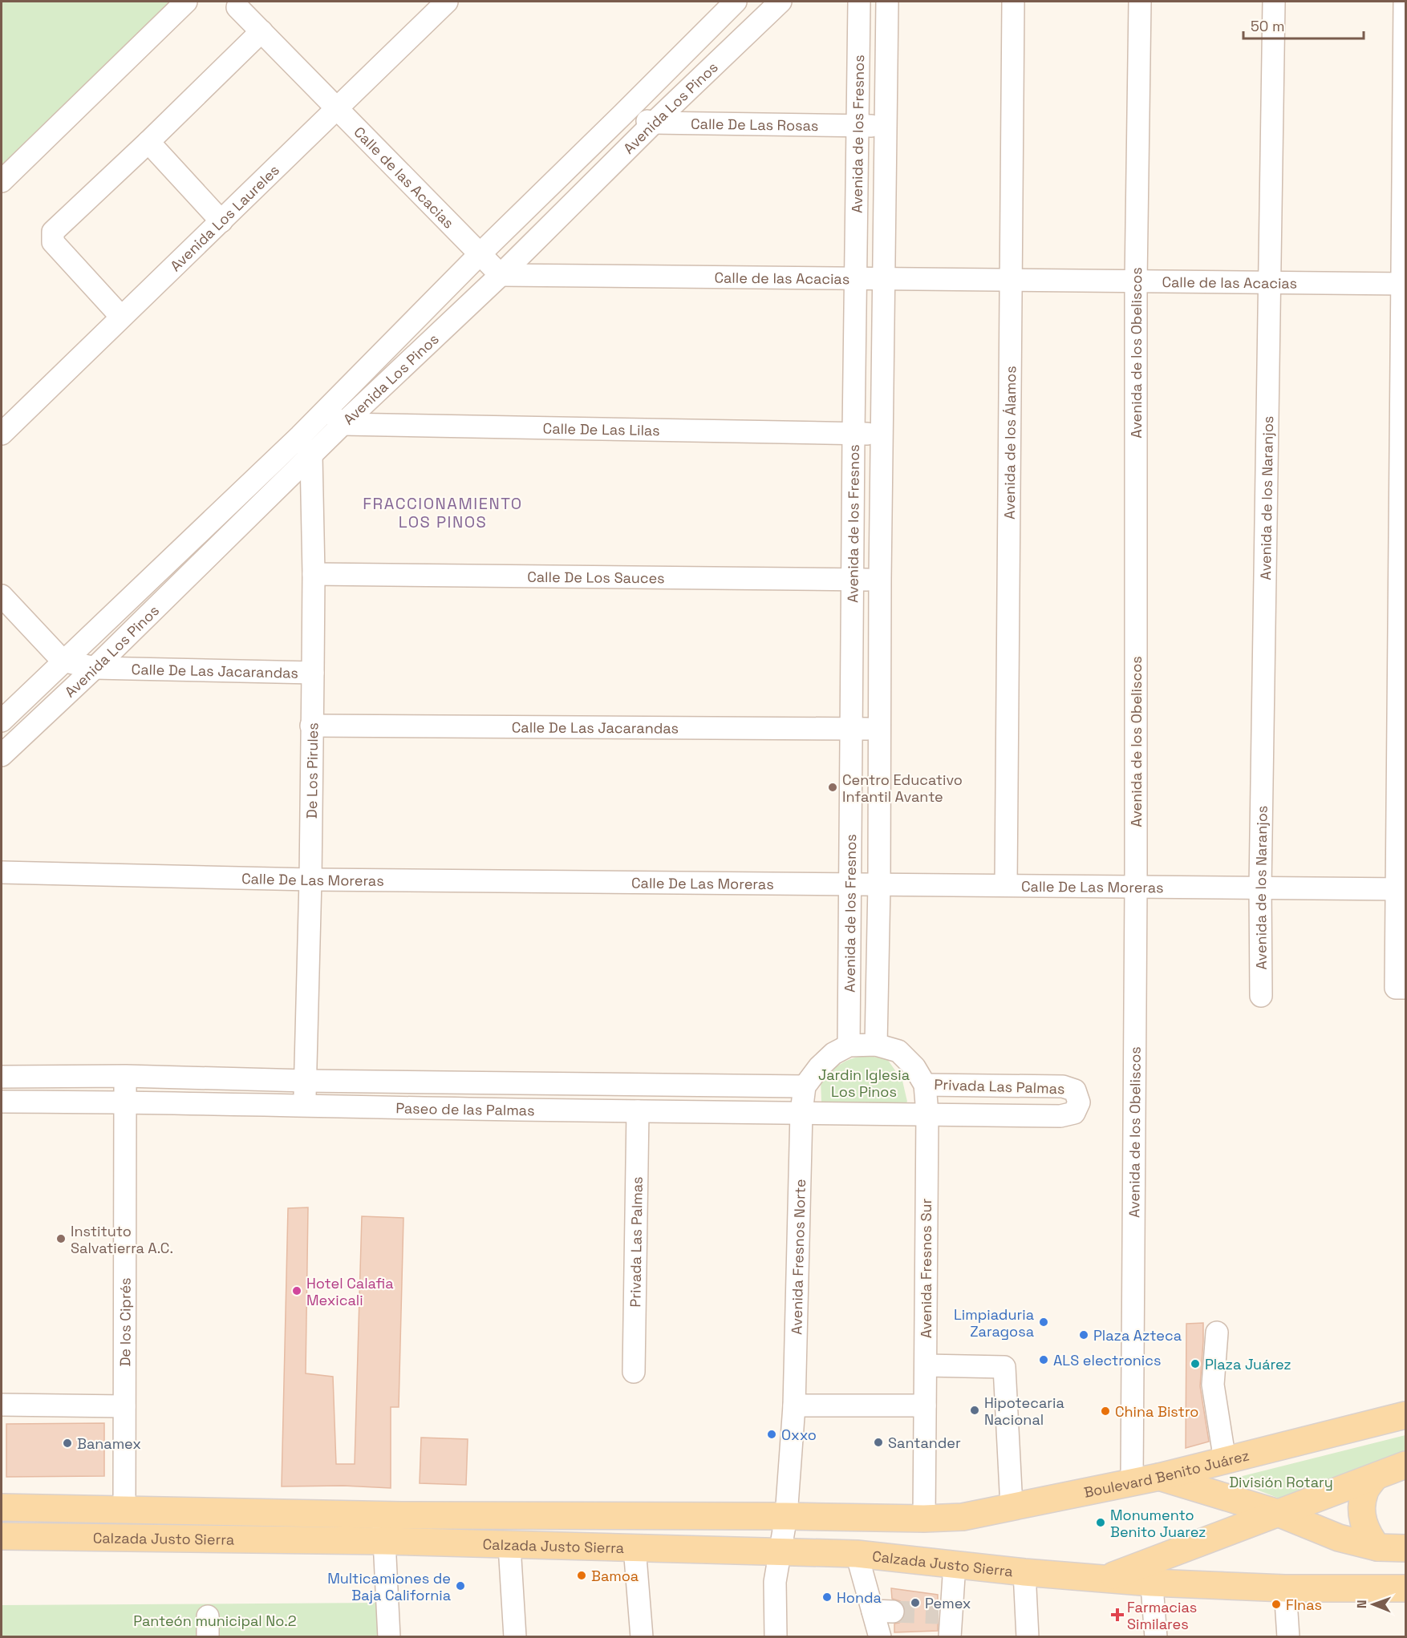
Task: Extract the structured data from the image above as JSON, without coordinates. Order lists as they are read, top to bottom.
{
  "streets": {
    "main road": ["Boulevard Benito Juárez", "Calzada Justo Sierra"],
    "street": [
      "Avenida Los Pinos",
      "Calle De Las Rosas",
      "Avenida de los Fresnos",
      "Calle de las Acacias",
      "Avenida Los Laureles",
      "Avenida de los Obeliscos",
      "Calle De Las Lilas",
      "Avenida de los Álamos",
      "Avenida de los Naranjos",
      "Calle De Los Sauces",
      "Calle De Las Jacarandas",
      "De Los Pirules",
      "Calle De Las Moreras",
      "Privada Las Palmas",
      "Paseo de las Palmas",
      "Avenida Fresnos Norte",
      "Avenida Fresnos Sur",
      "De los Ciprés"
    ]
  },
  "crossings": [
    ["Avenida Los Pinos", "Calle De Las Rosas"],
    ["Avenida Los Pinos", "Calle de las Acacias"],
    ["Avenida Los Pinos", "Calle De Las Lilas"],
    ["Avenida Los Pinos", "Calle De Las Jacarandas"],
    ["Avenida Los Pinos", "De Los Pirules"],
    ["Calle De Las Rosas", "Avenida de los Fresnos"],
    ["Avenida de los Fresnos", "Calle de las Acacias"],
    ["Avenida de los Fresnos", "Calle De Las Lilas"],
    ["Avenida de los Fresnos", "Calle De Los Sauces"],
    ["Avenida de los Fresnos", "Calle De Las Jacarandas"],
    ["Avenida de los Fresnos", "Calle De Las Moreras"],
    ["Avenida de los Fresnos", "Avenida Fresnos Sur"],
    ["Calle de las Acacias", "Avenida Los Laureles"],
    ["Calle de las Acacias", "Avenida de los Obeliscos"],
    ["Calle de las Acacias", "Avenida de los Álamos"],
    ["Calle de las Acacias", "Avenida de los Naranjos"],
    ["Avenida de los Obeliscos", "Calle De Las Moreras"],
    ["Avenida de los Obeliscos", "Boulevard Benito Juárez"],
    ["Avenida de los Álamos", "Calle De Las Moreras"],
    ["Avenida de los Naranjos", "Calle De Las Moreras"],
    ["Calle De Los Sauces", "De Los Pirules"],
    ["Calle De Las Jacarandas", "De Los Pirules"],
    ["De Los Pirules", "Calle De Las Moreras"],
    ["De Los Pirules", "Paseo de las Palmas"],
    ["Privada Las Palmas", "Paseo de las Palmas"],
    ["Privada Las Palmas", "Avenida Fresnos Sur"],
    ["Paseo de las Palmas", "Avenida Fresnos Norte"],
    ["Paseo de las Palmas", "Avenida Fresnos Sur"],
    ["Paseo de las Palmas", "De los Ciprés"],
    ["Avenida Fresnos Norte", "Calzada Justo Sierra"],
    ["Avenida Fresnos Sur", "Boulevard Benito Juárez"],
    ["Avenida Fresnos Sur", "Calzada Justo Sierra"],
    ["De los Ciprés", "Calzada Justo Sierra"],
    ["Boulevard Benito Juárez", "Calzada Justo Sierra"]
  ],
  "districts": ["FRACCIONAMIENTO LOS PINOS"],
  "parks": ["Jardin Iglesia Los Pinos", "División Rotary", "Panteón municipal No.2"],
  "places": {
    "other": [
      "Centro Educativo Infantil Avante",
      "Instituto Salvatierra A.C.",
      "Hotel Calafia Mexicali",
      "Limpiaduria Zaragosa",
      "Plaza Azteca",
      "ALS electronics",
      "Plaza Juárez",
      "Hipotecaria Nacional",
      "China Bistro",
      "Oxxo",
      "Santander",
      "Banamex",
      "Monumento Benito Juarez",
      "Bamoa",
      "Multicamiones de Baja California",
      "Honda",
      "Pemex",
      "FInas"
    ],
    "health": ["Farmacias Similares"]
  },
  "scale_bar": "50 m",
  "north": "left"
}
